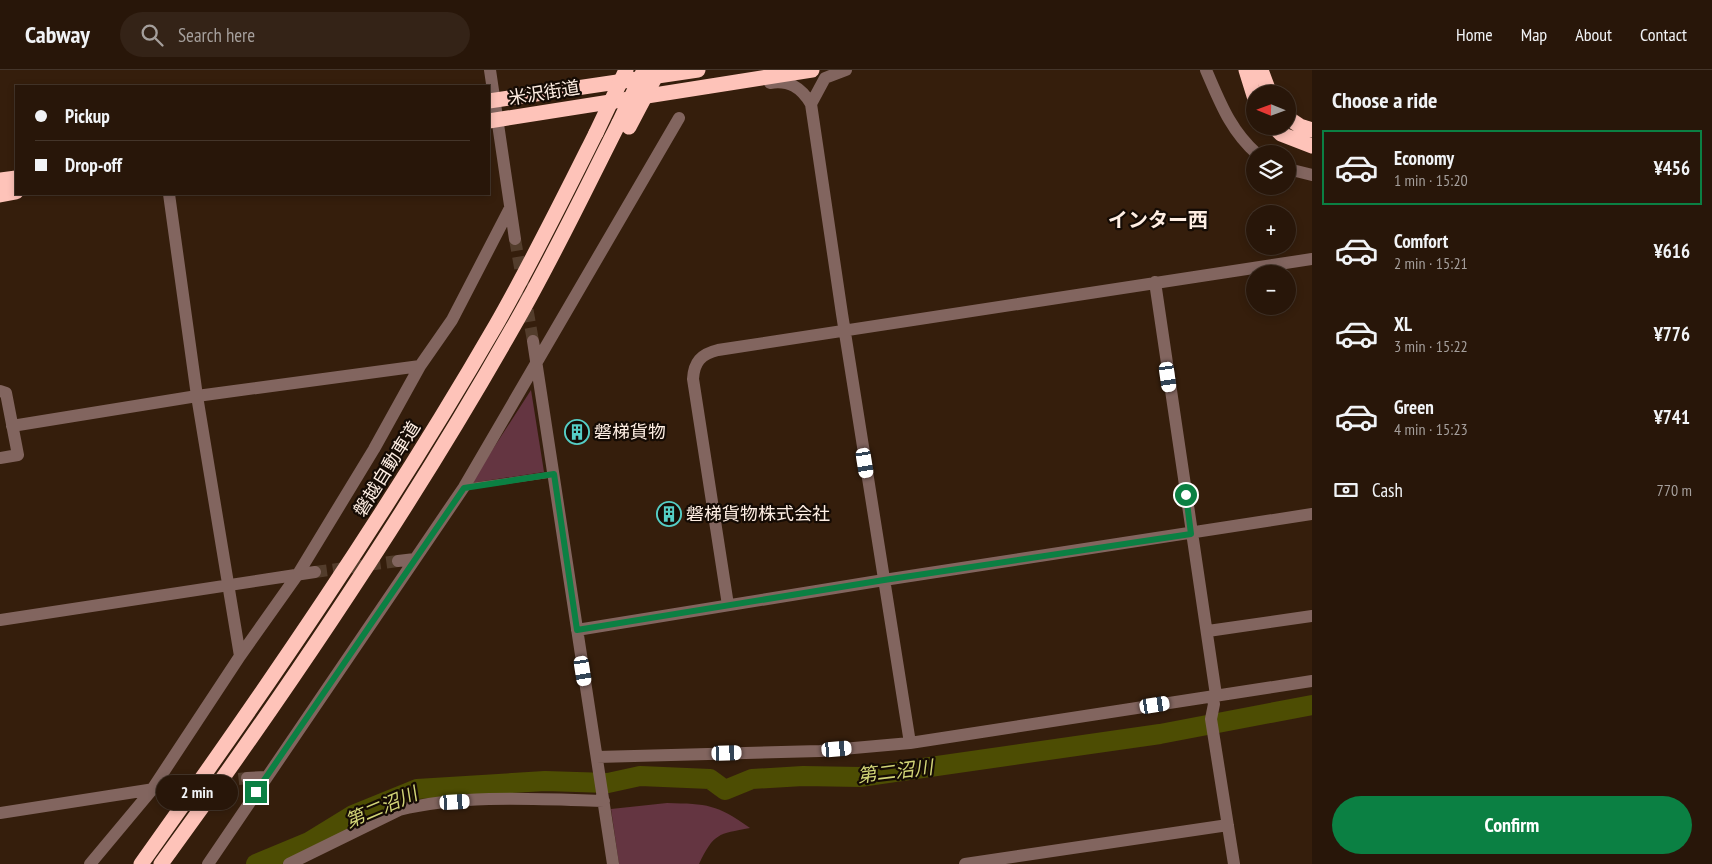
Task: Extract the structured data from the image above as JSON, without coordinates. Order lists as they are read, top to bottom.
{
  "streets": {
    "highway": ["米沢街道", "磐越自動車道"]
  },
  "districts": ["インター西"],
  "water": ["第二沼川"],
  "places": {
    "building": ["磐梯貨物", "磐梯貨物株式会社"]
  },
  "north": "left",
  "page": {
    "header": "Cabway",
    "search": "Search here",
    "nav": [
      "Home",
      "Map",
      "About",
      "Contact"
    ],
    "heading": "Choose a ride",
    "map_buttons": ["+", "−"],
    "banner": ["Pickup", "Drop-off"],
    "list": [
      {
        "name": "Economy",
        "note": "1 min · 15:20",
        "value": "¥456"
      },
      {
        "name": "Comfort",
        "note": "2 min · 15:21",
        "value": "¥616"
      },
      {
        "name": "XL",
        "note": "3 min · 15:22",
        "value": "¥776"
      },
      {
        "name": "Green",
        "note": "4 min · 15:23",
        "value": "¥741"
      }
    ],
    "pay": ["Cash", "770 m"],
    "bubble": "2 min",
    "buttons": "Confirm"
  }
}
